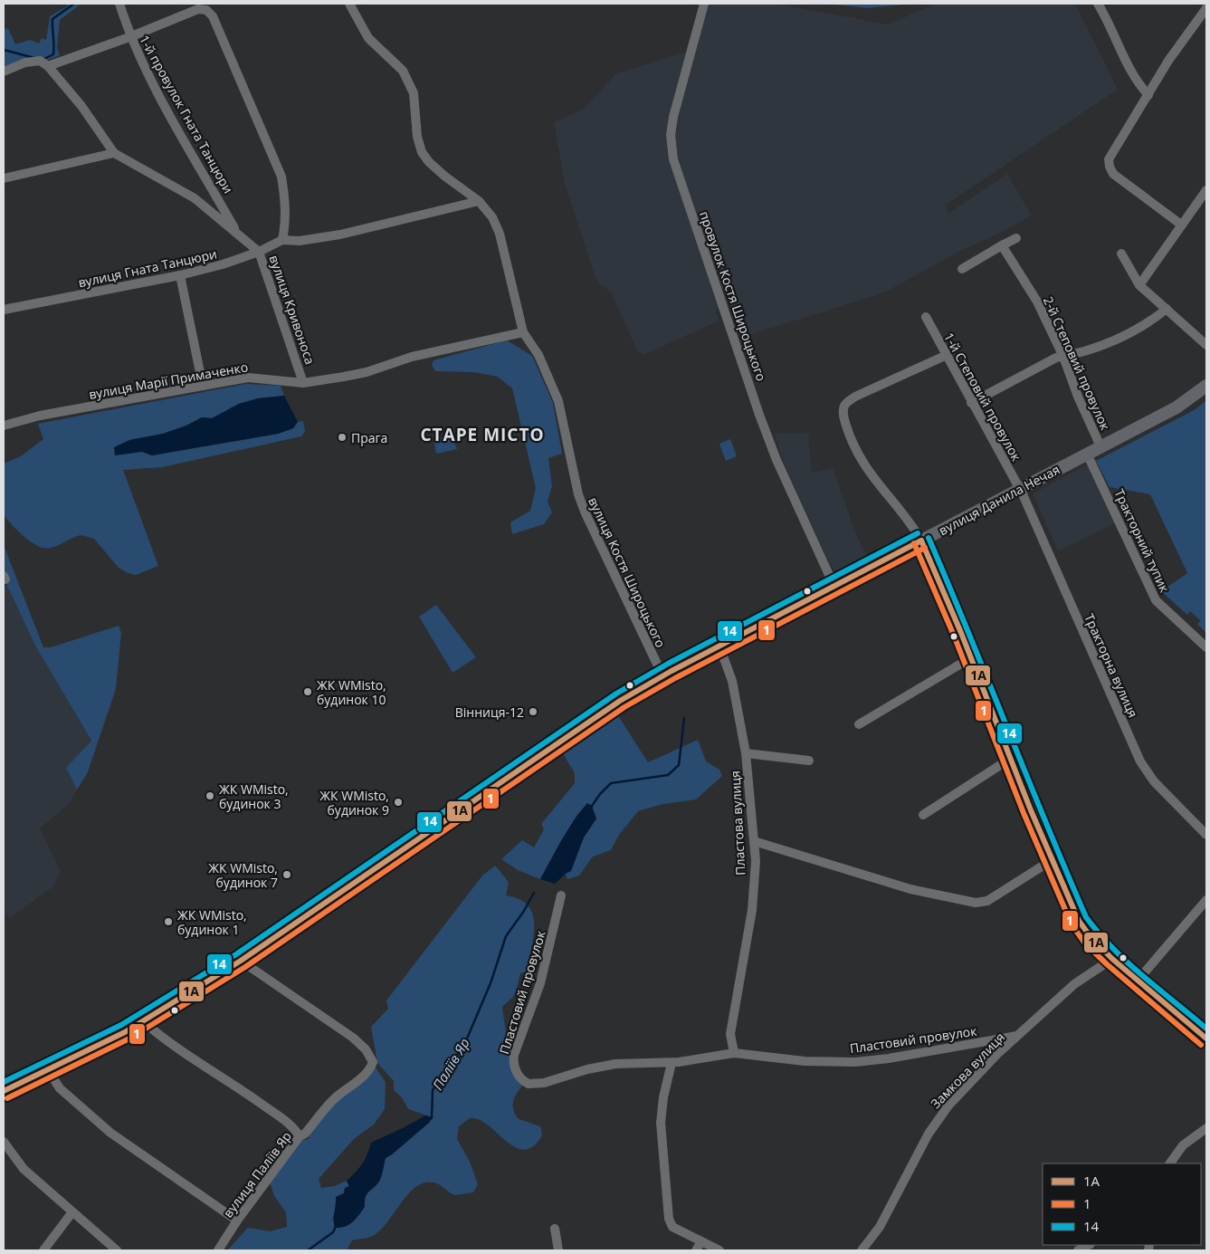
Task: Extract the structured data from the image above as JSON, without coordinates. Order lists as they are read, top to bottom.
{
  "streets": {
    "main road": ["вулиця Данила Нечая"],
    "street": [
      "1-й провулок Гната Танцюри",
      "вулиця Гната Танцюри",
      "провулок Костя Широцького",
      "вулиця Кривоноса",
      "2-й Степовий провулок",
      "вулиця Марії Примаченко",
      "1-й Степовий провулок",
      "Тракторний тупик",
      "вулиця Костя Широцького",
      "Тракторна вулиця",
      "Пластова вулиця",
      "Пластовий провулок",
      "Замкова вулиця",
      "вулиця Паліїв Яр"
    ]
  },
  "crossings": [
    ["1-й провулок Гната Танцюри", "вулиця Кривоноса"],
    ["вулиця Гната Танцюри", "вулиця Кривоноса"],
    ["вулиця Гната Танцюри", "вулиця Костя Широцького"],
    ["провулок Костя Широцького", "вулиця Данила Нечая"],
    ["вулиця Кривоноса", "вулиця Марії Примаченко"],
    ["2-й Степовий провулок", "вулиця Данила Нечая"],
    ["вулиця Марії Примаченко", "вулиця Костя Широцького"],
    ["1-й Степовий провулок", "вулиця Данила Нечая"],
    ["1-й Степовий провулок", "Тракторна вулиця"],
    ["вулиця Данила Нечая", "Тракторний тупик"],
    ["вулиця Данила Нечая", "вулиця Костя Широцького"],
    ["вулиця Данила Нечая", "Тракторна вулиця"],
    ["вулиця Данила Нечая", "Пластова вулиця"],
    ["вулиця Данила Нечая", "вулиця Паліїв Яр"],
    ["Пластова вулиця", "Пластовий провулок"],
    ["Пластовий провулок", "Замкова вулиця"]
  ],
  "districts": ["СТАРЕ МІСТО"],
  "water": ["Паліїв Яр"],
  "places": [
    "Прага",
    "ЖК WMisto, будинок 10",
    "Вінниця-12",
    "ЖК WMisto, будинок 3",
    "ЖК WMisto, будинок 9",
    "ЖК WMisto, будинок 7",
    "ЖК WMisto, будинок 1"
  ],
  "lines": ["transit line 14", "transit line 1А", "transit line 1"],
  "legend": ["1А", "1", "14"]
}
